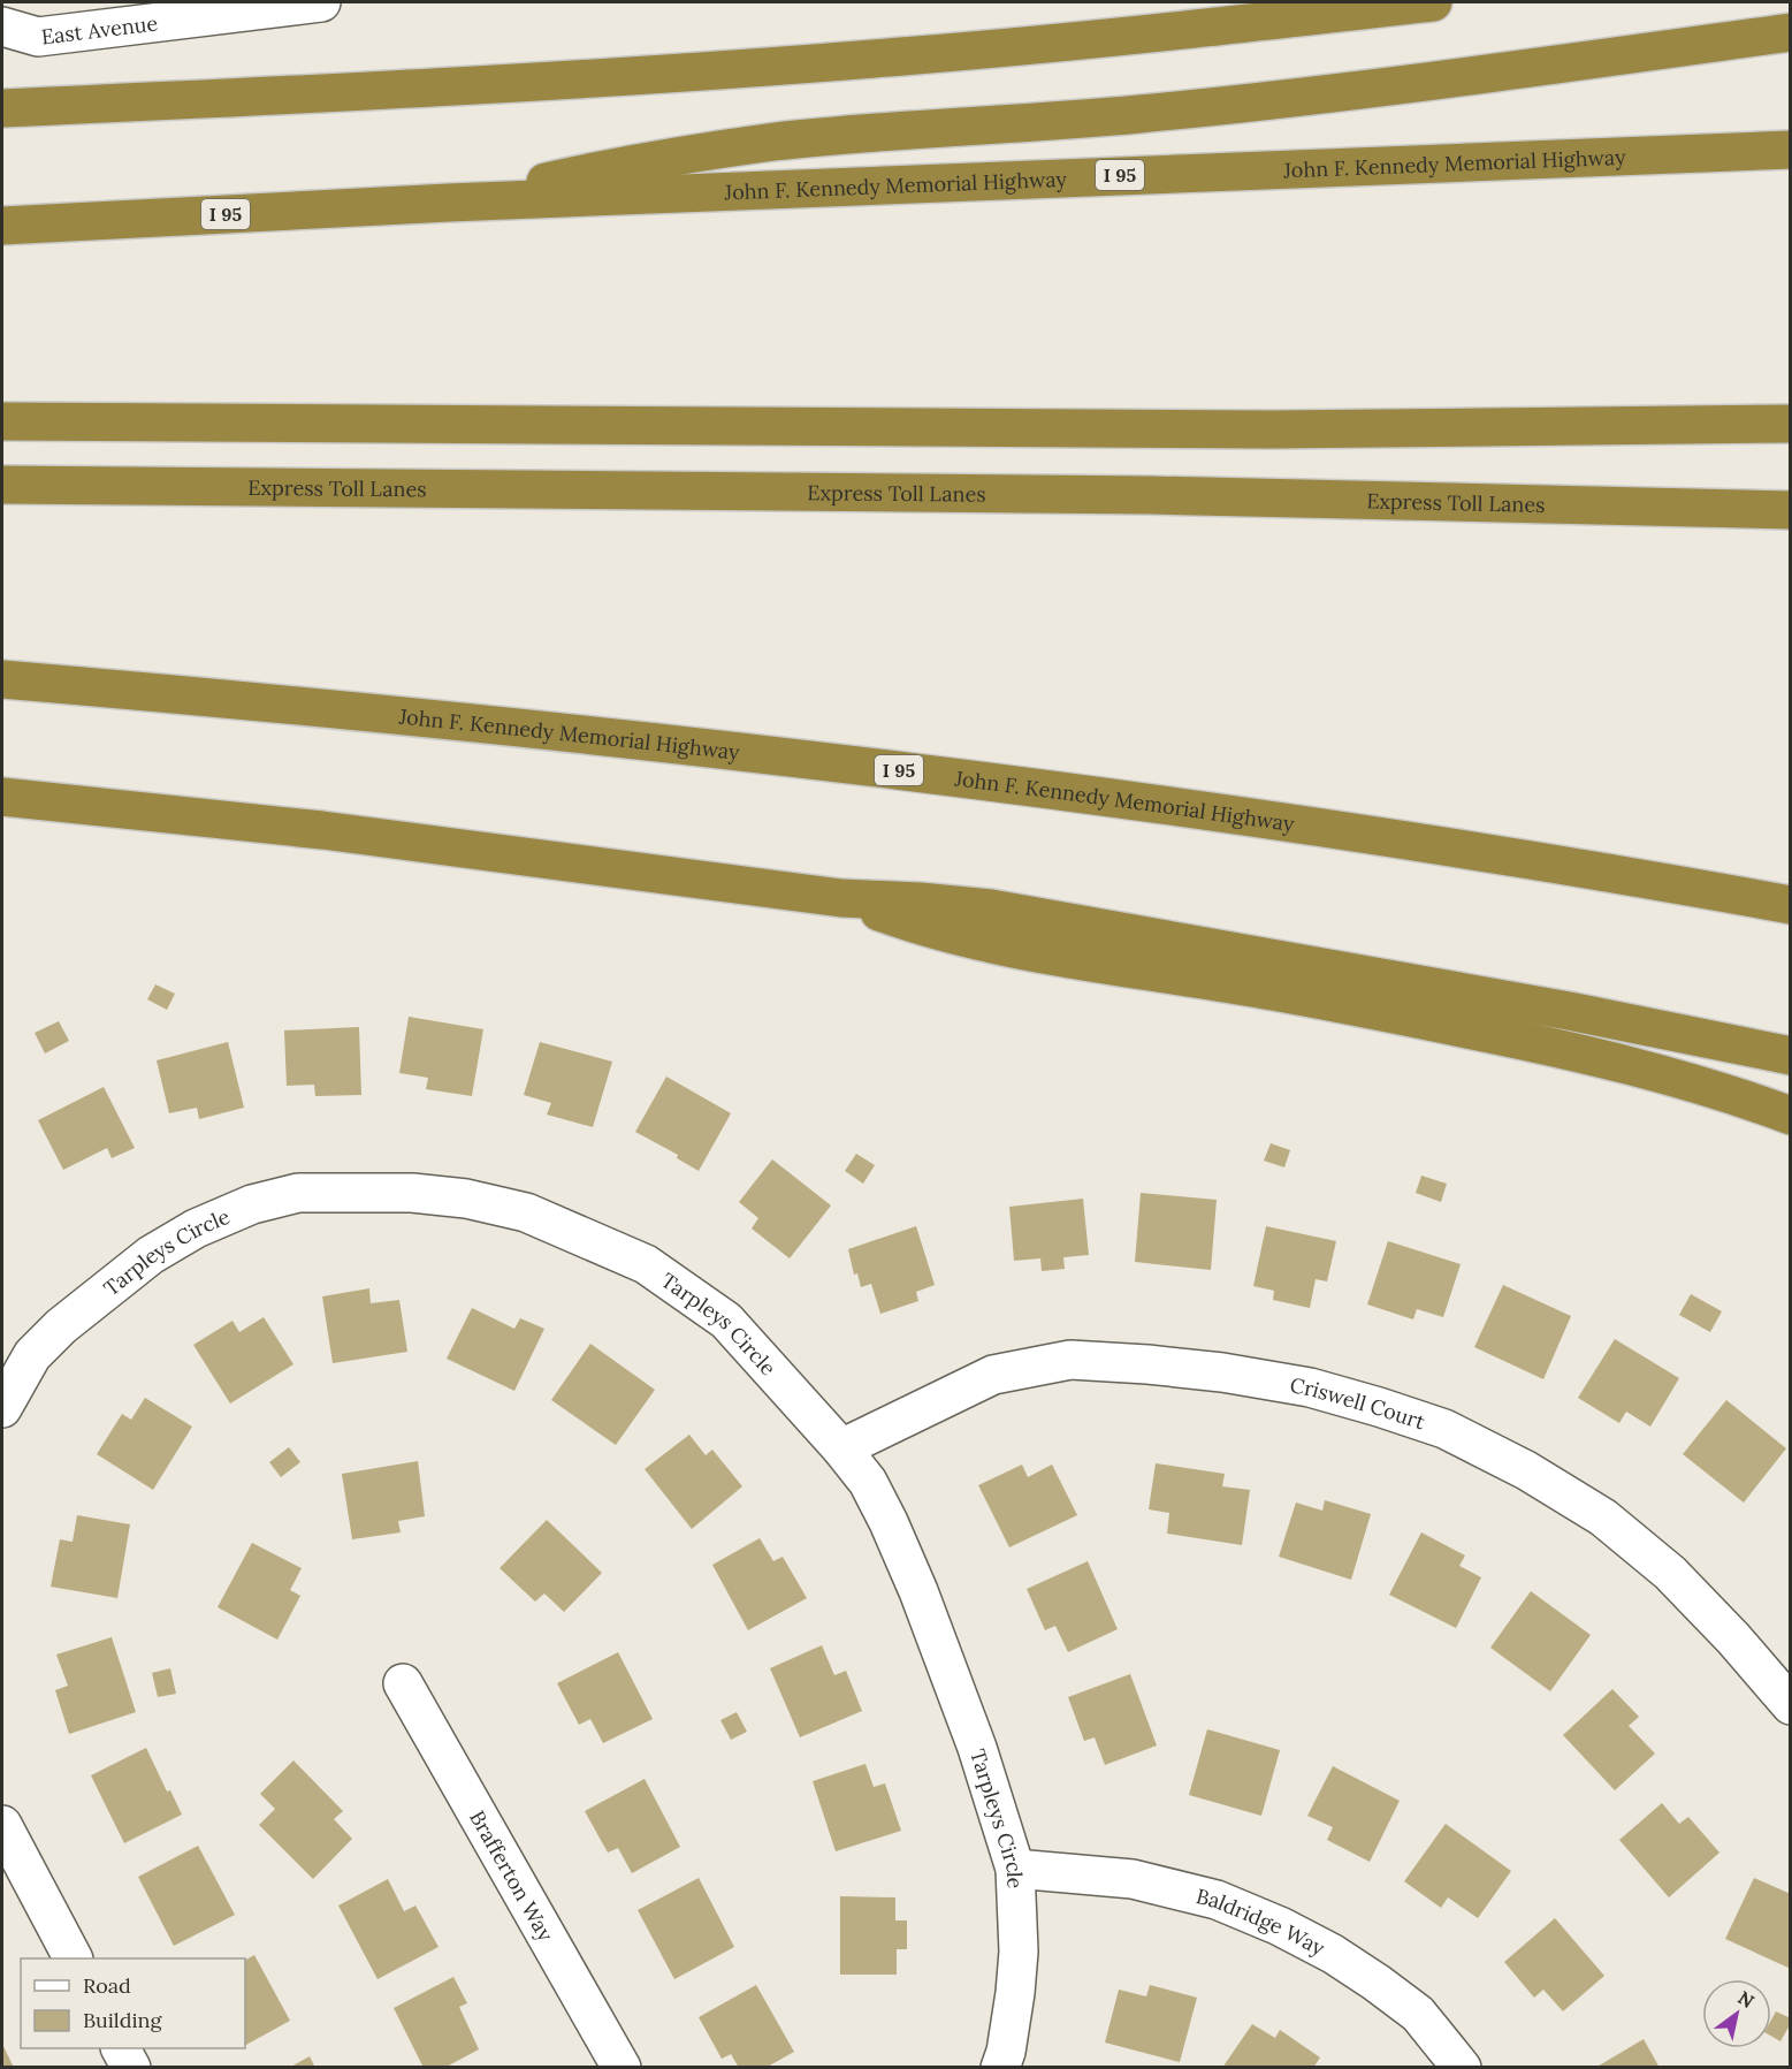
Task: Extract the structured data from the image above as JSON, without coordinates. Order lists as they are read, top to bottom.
{
  "streets": {
    "highway": ["John F. Kennedy Memorial Highway", "I 95", "Express Toll Lanes"],
    "street": [
      "East Avenue",
      "Tarpleys Circle",
      "Criswell Court",
      "Brafferton Way",
      "Baldridge Way"
    ]
  },
  "crossings": [
    ["Tarpleys Circle", "Criswell Court"],
    ["Tarpleys Circle", "Baldridge Way"]
  ],
  "legend": ["Road", "Building"],
  "north": "top right"
}
